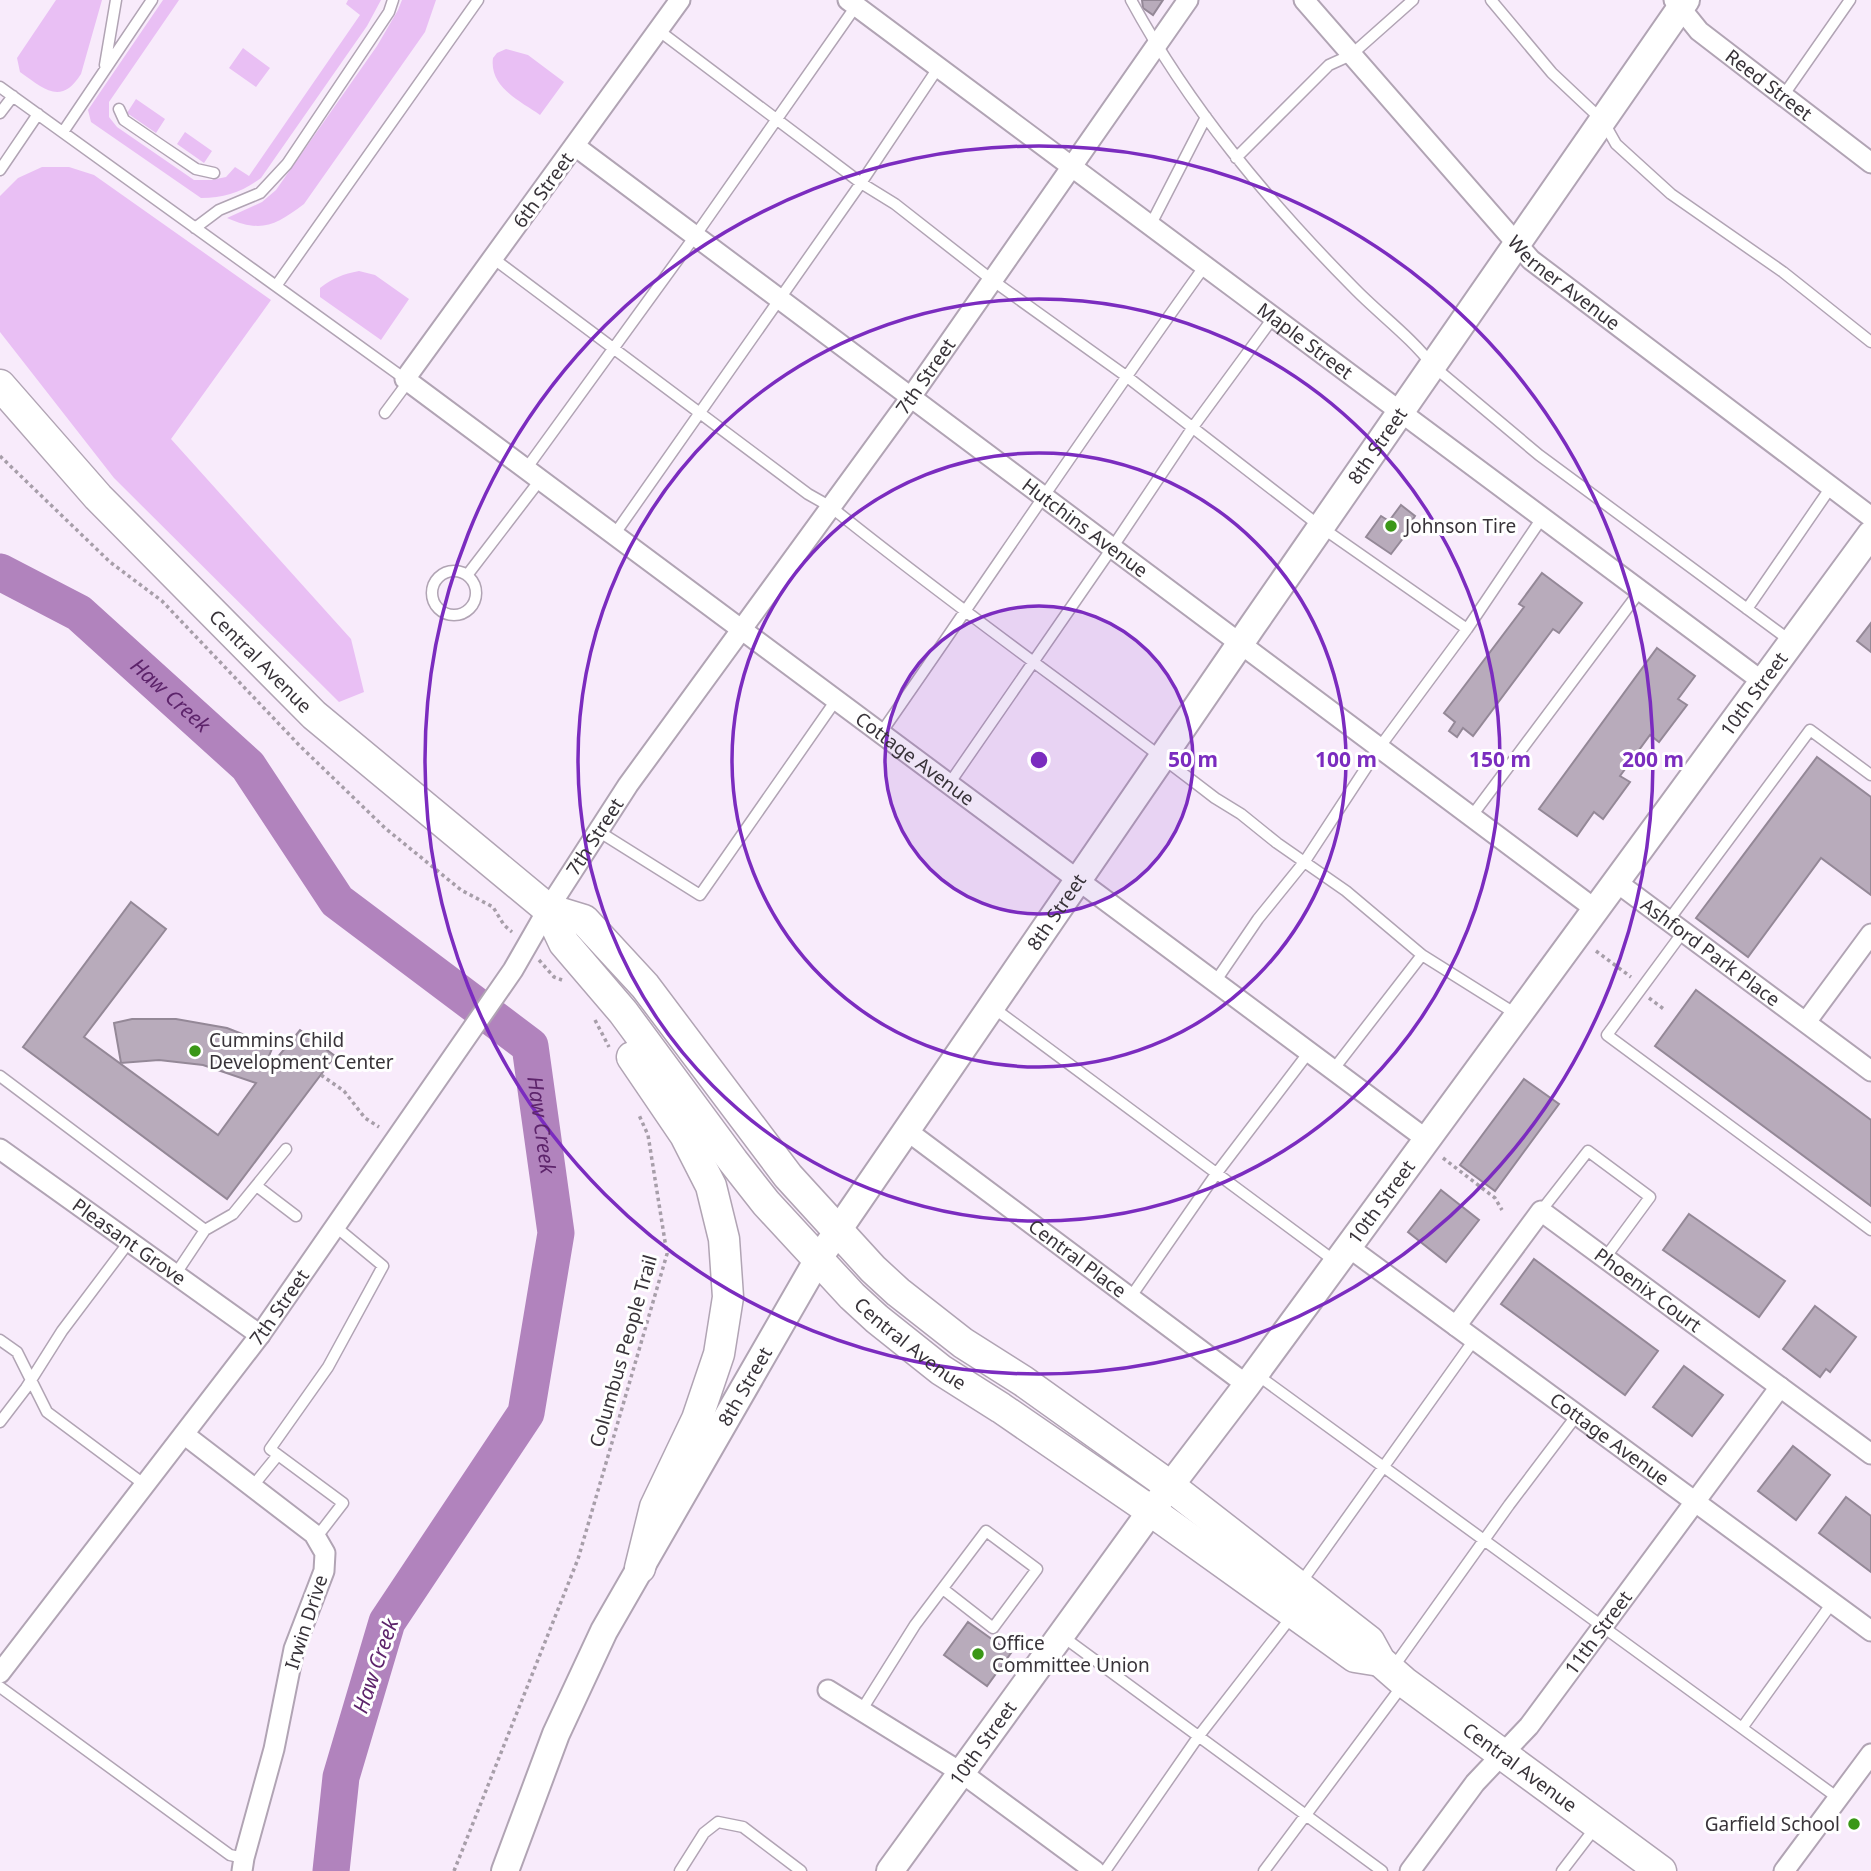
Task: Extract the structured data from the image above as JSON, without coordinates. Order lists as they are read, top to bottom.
{
  "streets": {
    "main road": ["Central Avenue"],
    "street": [
      "Reed Street",
      "6th Street",
      "Werner Avenue",
      "Maple Street",
      "7th Street",
      "8th Street",
      "Hutchins Avenue",
      "10th Street",
      "Cottage Avenue",
      "Ashford Park Place",
      "Pleasant Grove",
      "Central Place",
      "Phoenix Court",
      "Irwin Drive",
      "11th Street"
    ],
    "path": ["Columbus People Trail"]
  },
  "crossings": [
    ["Reed Street", "8th Street"],
    ["6th Street", "Hutchins Avenue"],
    ["6th Street", "Cottage Avenue"],
    ["Werner Avenue", "8th Street"],
    ["Maple Street", "7th Street"],
    ["Maple Street", "8th Street"],
    ["Maple Street", "10th Street"],
    ["7th Street", "Hutchins Avenue"],
    ["7th Street", "Central Avenue"],
    ["7th Street", "Cottage Avenue"],
    ["7th Street", "Pleasant Grove"],
    ["8th Street", "Hutchins Avenue"],
    ["8th Street", "Central Avenue"],
    ["8th Street", "Cottage Avenue"],
    ["8th Street", "Central Place"],
    ["Hutchins Avenue", "10th Street"],
    ["Central Avenue", "10th Street"],
    ["Central Avenue", "11th Street"],
    ["10th Street", "Cottage Avenue"],
    ["10th Street", "Ashford Park Place"],
    ["10th Street", "Central Place"],
    ["Cottage Avenue", "11th Street"],
    ["Phoenix Court", "11th Street"]
  ],
  "water": ["Haw Creek"],
  "places": [
    "Johnson Tire",
    "Cummins Child Development Center",
    "Office Committee Union",
    "Garfield School"
  ],
  "rings": [
    "50 m",
    "100 m",
    "150 m",
    "200 m"
  ]
}
